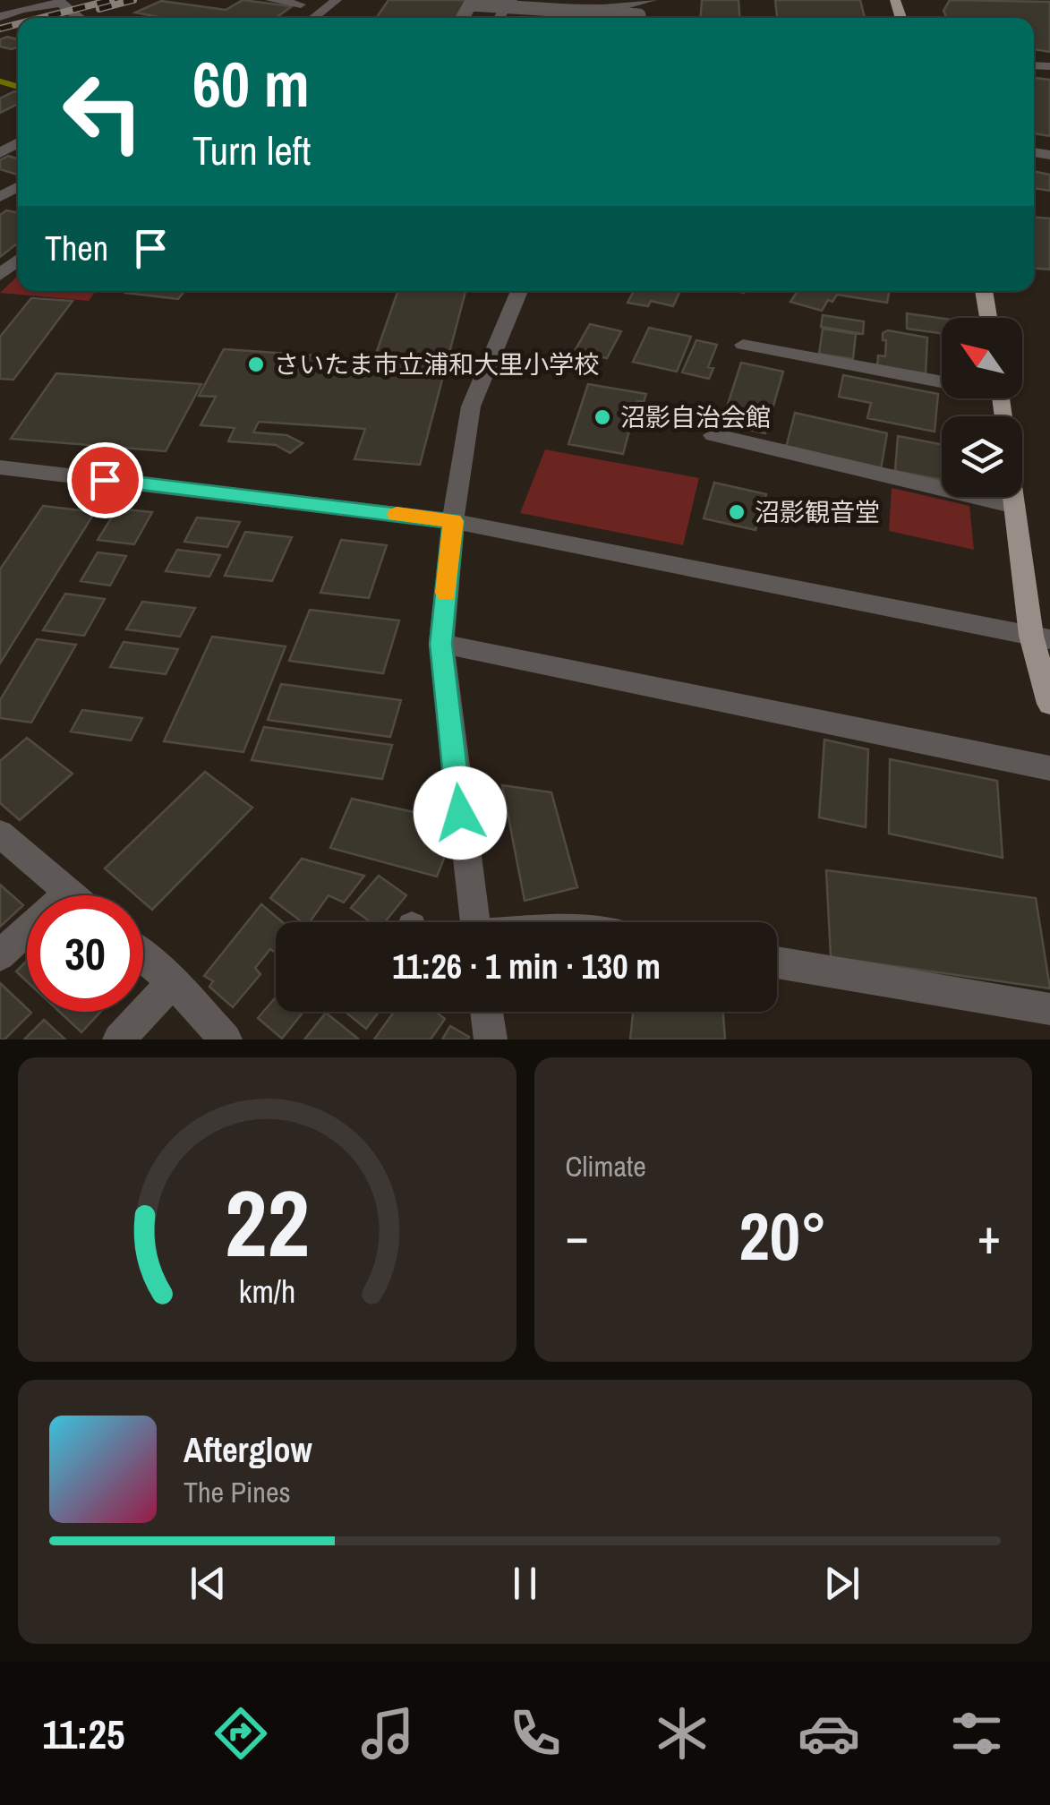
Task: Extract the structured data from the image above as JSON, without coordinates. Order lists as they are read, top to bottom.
{
  "places": ["さいたま市立浦和大里小学校", "沼影自治会館", "沼影観音堂"],
  "north": "top left",
  "page": {
    "turn": ["60 m", "Turn left"],
    "then": "Then",
    "limit": "30",
    "trip": "11:26 · 1 min · 130 m",
    "tile": "Climate",
    "heat": ["−", "20°", "+"],
    "song": ["Afterglow", "The Pines"],
    "tabs": "11:25",
    "gauge": ["22", "km/h"]
  }
}
